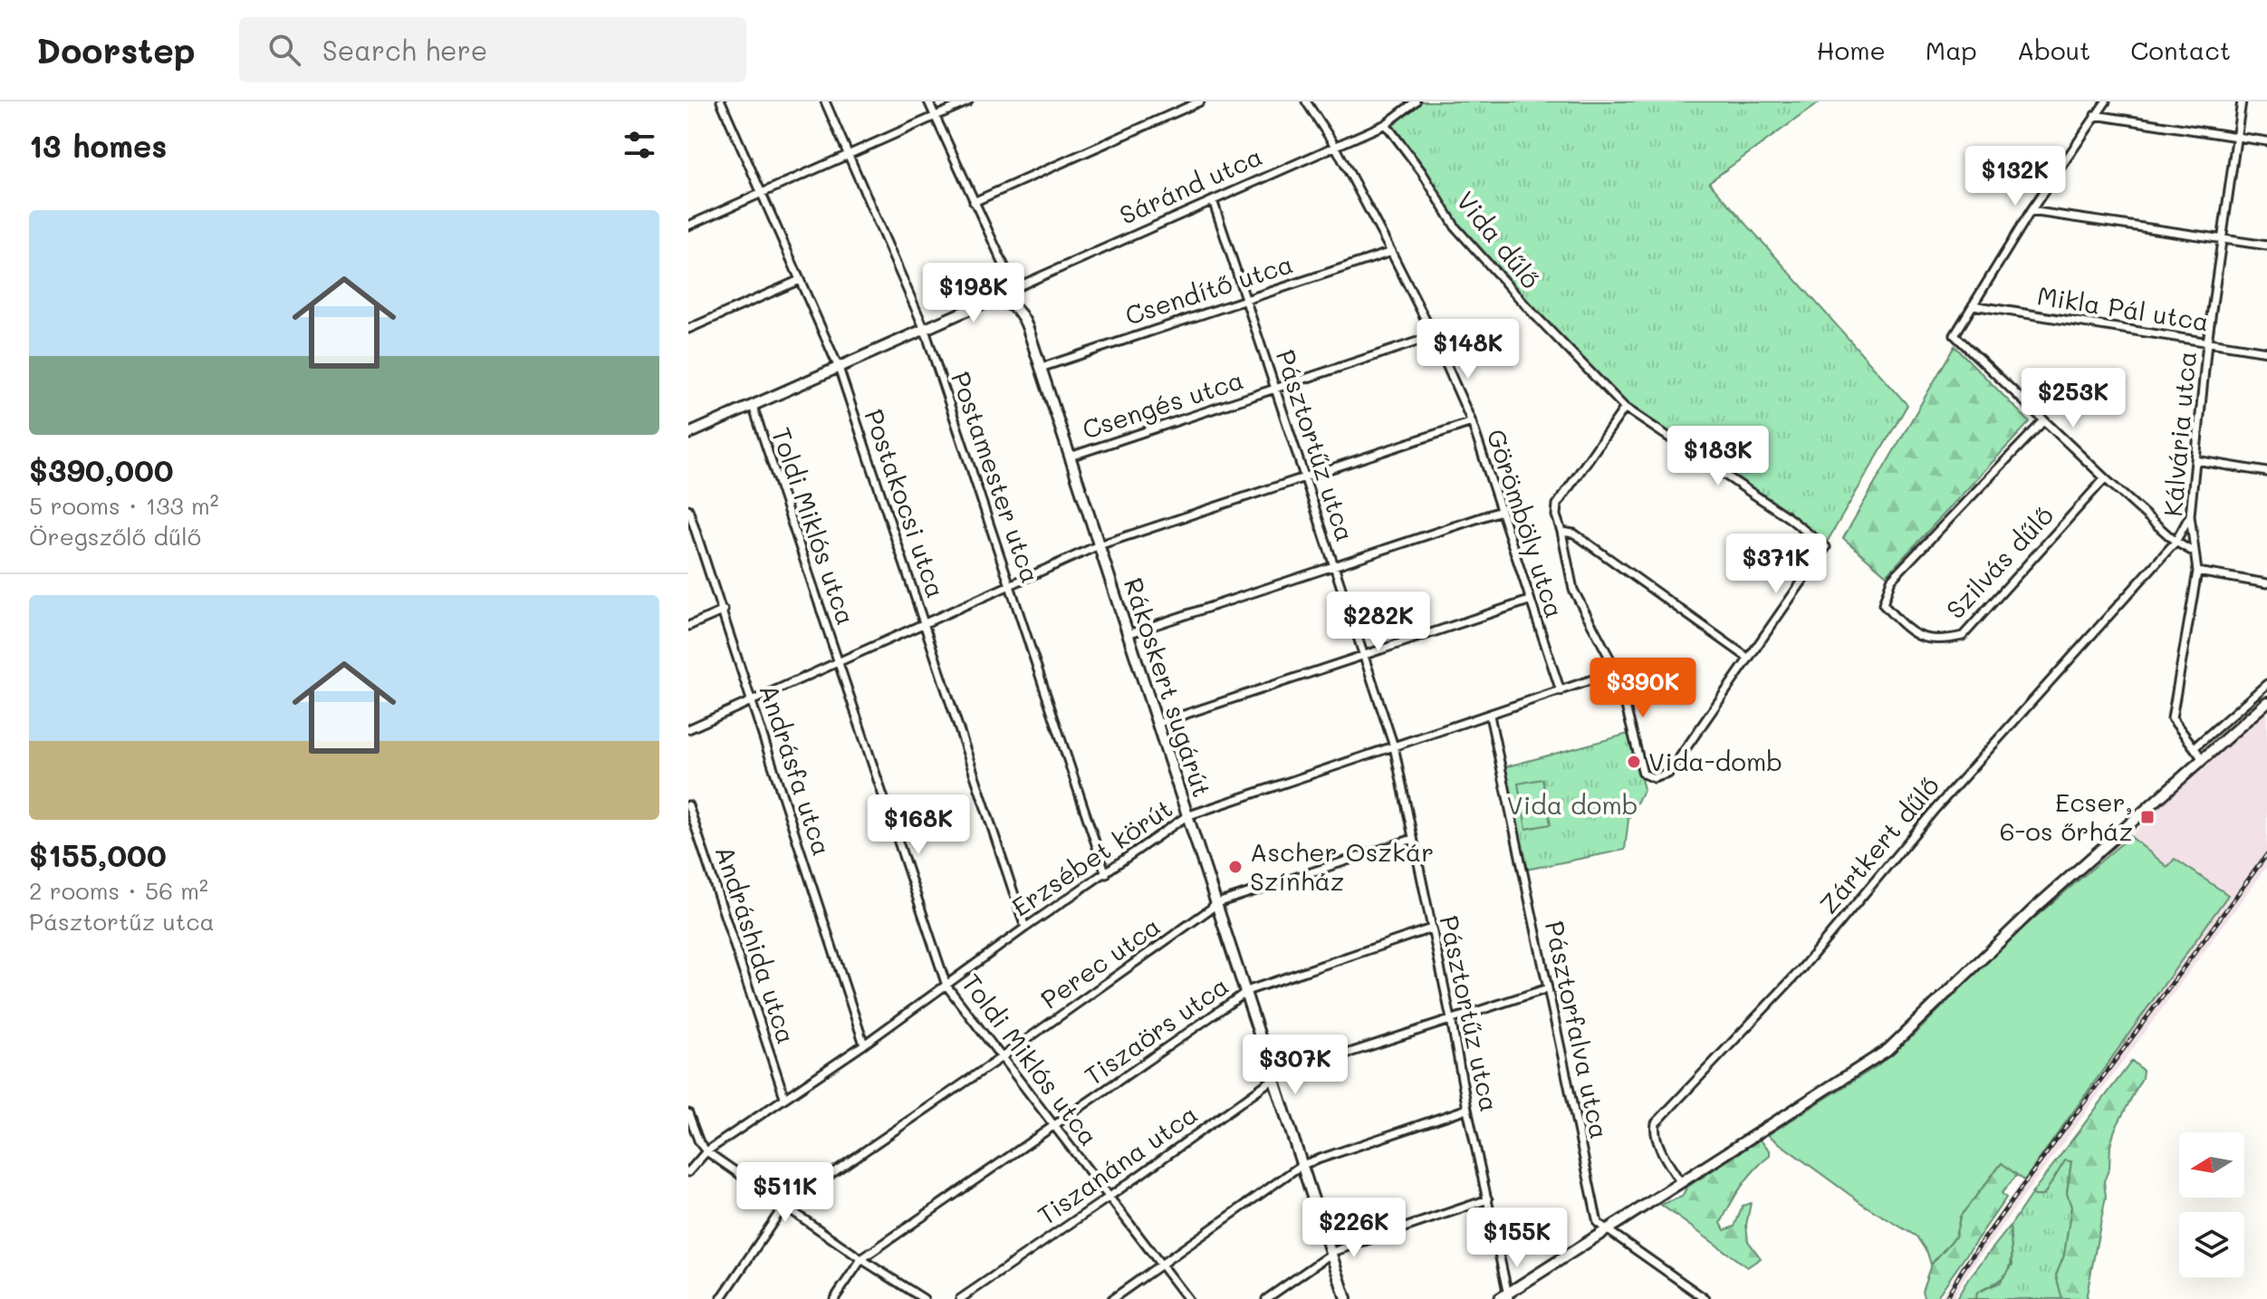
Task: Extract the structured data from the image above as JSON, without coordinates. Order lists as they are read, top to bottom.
{
  "streets": {
    "street": [
      "Sáránd utca",
      "Vida dűlő",
      "Csendítő utca",
      "Mikla Pál utca",
      "Csengés utca",
      "Kálvária utca",
      "Pásztortűz utca",
      "Postamester utca",
      "Postakocsi utca",
      "Görömböly utca",
      "Toldi Miklós utca",
      "Szilvás dűlő",
      "Rákoskert sugárút",
      "Andrásfa utca",
      "Zártkert dűlő",
      "Erzsébet körút",
      "Andráshida utca",
      "Perec utca",
      "Pásztorfalva utca",
      "Tiszaörs utca",
      "Tiszanána utca"
    ]
  },
  "crossings": [
    ["Sáránd utca", "Vida dűlő"],
    ["Sáránd utca", "Pásztortűz utca"],
    ["Sáránd utca", "Görömböly utca"],
    ["Csendítő utca", "Pásztortűz utca"],
    ["Csendítő utca", "Görömböly utca"],
    ["Csendítő utca", "Rákoskert sugárút"],
    ["Mikla Pál utca", "Kálvária utca"],
    ["Csengés utca", "Pásztortűz utca"],
    ["Csengés utca", "Görömböly utca"],
    ["Csengés utca", "Rákoskert sugárút"],
    ["Pásztortűz utca", "Erzsébet körút"],
    ["Pásztortűz utca", "Perec utca"],
    ["Pásztortűz utca", "Tiszaörs utca"],
    ["Pásztortűz utca", "Tiszanána utca"],
    ["Postamester utca", "Erzsébet körút"],
    ["Postakocsi utca", "Erzsébet körút"],
    ["Görömböly utca", "Erzsébet körút"],
    ["Toldi Miklós utca", "Erzsébet körút"],
    ["Toldi Miklós utca", "Perec utca"],
    ["Toldi Miklós utca", "Tiszaörs utca"],
    ["Toldi Miklós utca", "Tiszanána utca"],
    ["Rákoskert sugárút", "Erzsébet körút"],
    ["Rákoskert sugárút", "Perec utca"],
    ["Rákoskert sugárút", "Tiszaörs utca"],
    ["Rákoskert sugárút", "Tiszanána utca"],
    ["Andrásfa utca", "Erzsébet körút"],
    ["Erzsébet körút", "Andráshida utca"],
    ["Erzsébet körút", "Pásztorfalva utca"],
    ["Pásztorfalva utca", "Tiszanána utca"]
  ],
  "parks": ["Vida domb"],
  "places": {
    "other": ["Vida-domb", "Ascher Oszkár Színház"],
    "transit": ["Ecser, 6-os őrház"]
  },
  "north": "left",
  "page": {
    "header": "Doorstep",
    "search": "Search here",
    "nav": [
      "Home",
      "Map",
      "About",
      "Contact"
    ],
    "heading": "13 homes",
    "price": [
      "$132K",
      "$198K",
      "$148K",
      "$253K",
      "$183K",
      "$371K",
      "$282K",
      "$390K",
      "$168K",
      "$307K",
      "$511K",
      "$226K",
      "$155K"
    ],
    "list": [
      {
        "name": "$390,000",
        "note": "5 rooms · 133 m² · Öregszőlő dűlő"
      },
      {
        "name": "$155,000",
        "note": "2 rooms · 56 m² · Pásztortűz utca"
      }
    ]
  }
}
